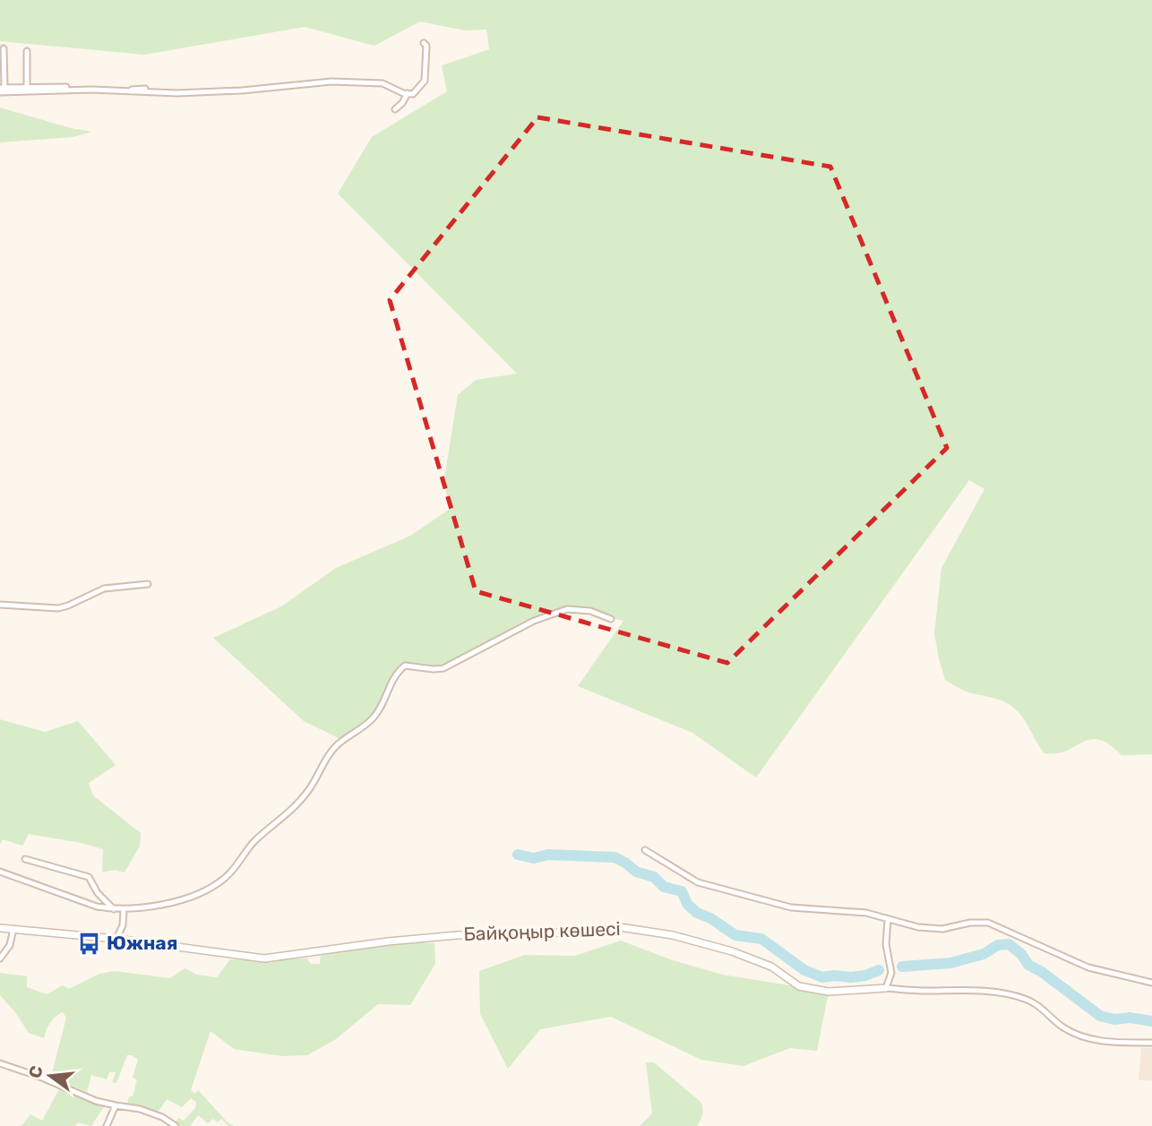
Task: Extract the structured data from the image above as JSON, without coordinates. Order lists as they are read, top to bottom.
{
  "streets": {
    "street": ["Байқоңыр көшесі"]
  },
  "places": {
    "bus stop": ["Южная"]
  },
  "north": "left"
}
